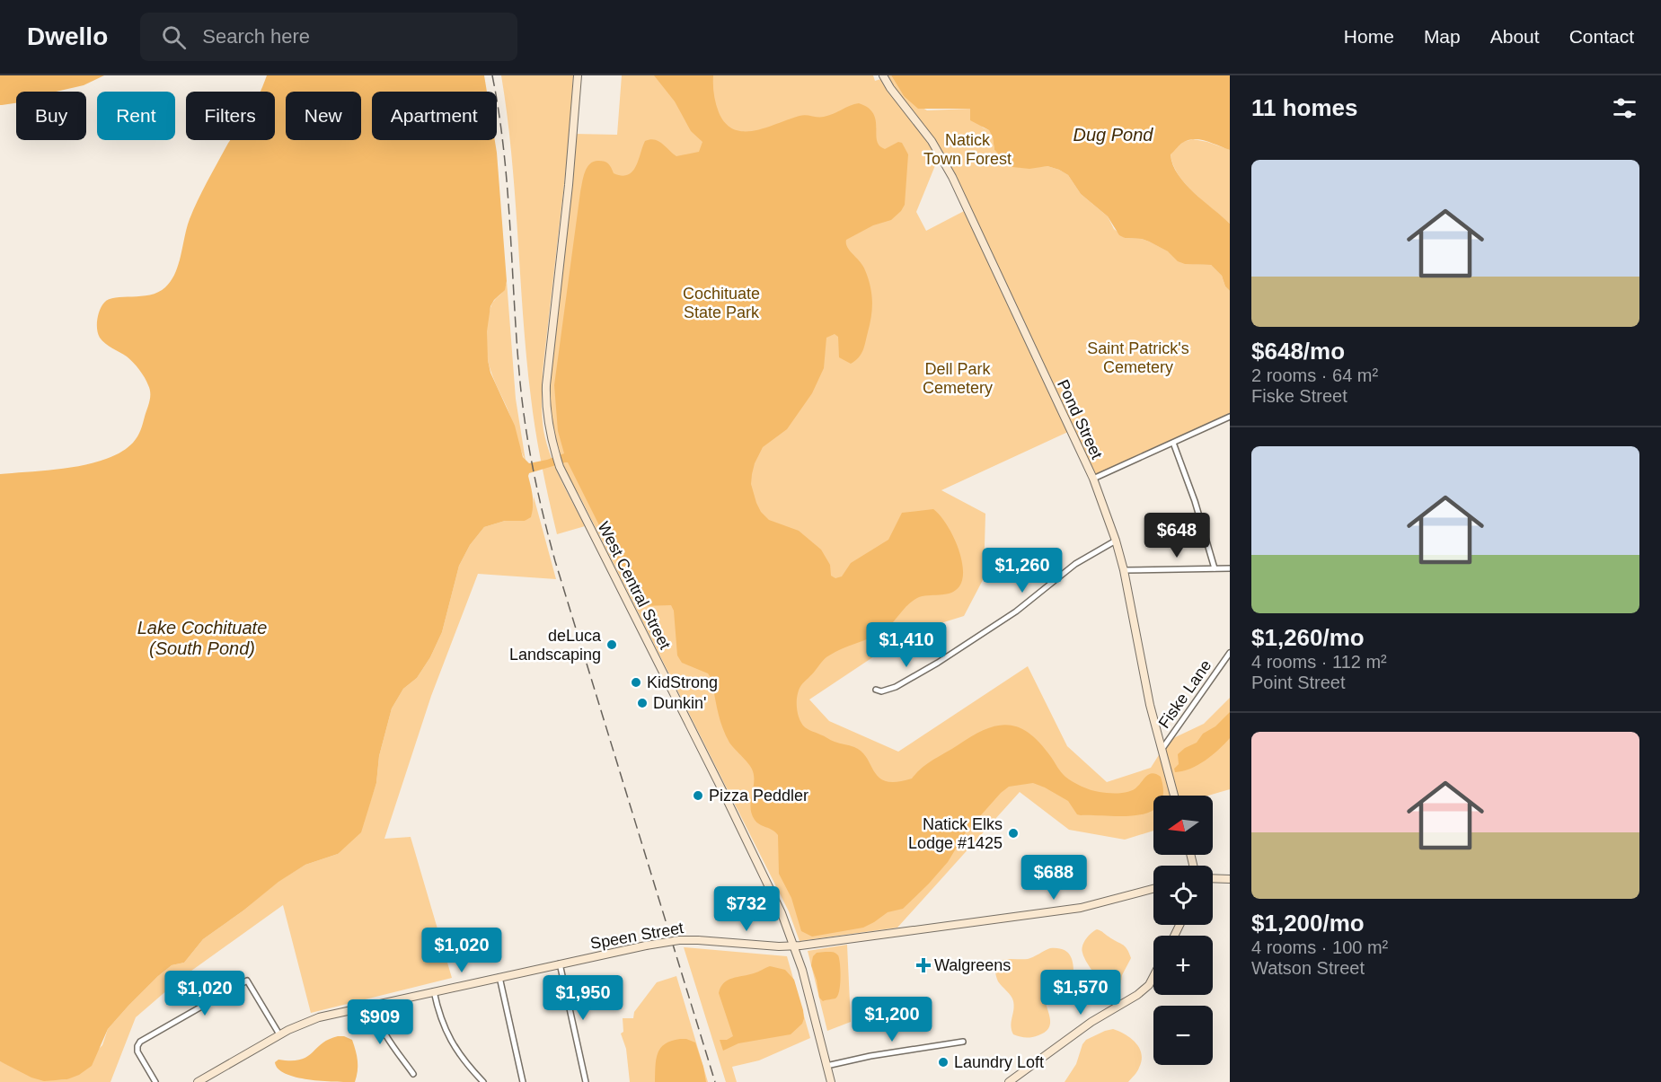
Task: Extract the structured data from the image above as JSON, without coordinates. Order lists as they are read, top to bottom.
{
  "streets": {
    "street": [
      "Pond Street",
      "West Central Street",
      "Fiske Lane",
      "Speen Street"
    ]
  },
  "crossings": [
    ["Pond Street", "Fiske Lane"],
    ["West Central Street", "Speen Street"]
  ],
  "water": ["Dug Pond", "Lake Cochituate (South Pond)"],
  "parks": [
    "Natick Town Forest",
    "Cochituate State Park",
    "Saint Patrick's Cemetery",
    "Dell Park Cemetery"
  ],
  "places": {
    "other": [
      "deLuca Landscaping",
      "KidStrong",
      "Dunkin'",
      "Pizza Peddler",
      "Natick Elks Lodge #1425",
      "Laundry Loft"
    ],
    "health": ["Walgreens"]
  },
  "north": "left",
  "page": {
    "header": "Dwello",
    "search": "Search here",
    "nav": [
      "Home",
      "Map",
      "About",
      "Contact"
    ],
    "heading": "11 homes",
    "chip": [
      "Buy",
      "Rent",
      "Filters",
      "New",
      "Apartment"
    ],
    "list": [
      {
        "name": "$648/mo",
        "note": "2 rooms · 64 m² · Fiske Street"
      },
      {
        "name": "$1,260/mo",
        "note": "4 rooms · 112 m² · Point Street"
      },
      {
        "name": "$1,200/mo",
        "note": "4 rooms · 100 m² · Watson Street"
      }
    ],
    "price": [
      "$648",
      "$1,260",
      "$1,410",
      "$688",
      "$732",
      "$1,020",
      "$1,570",
      "$1,020",
      "$1,950",
      "$1,200",
      "$909"
    ],
    "map_buttons": ["+", "−"]
  }
}
